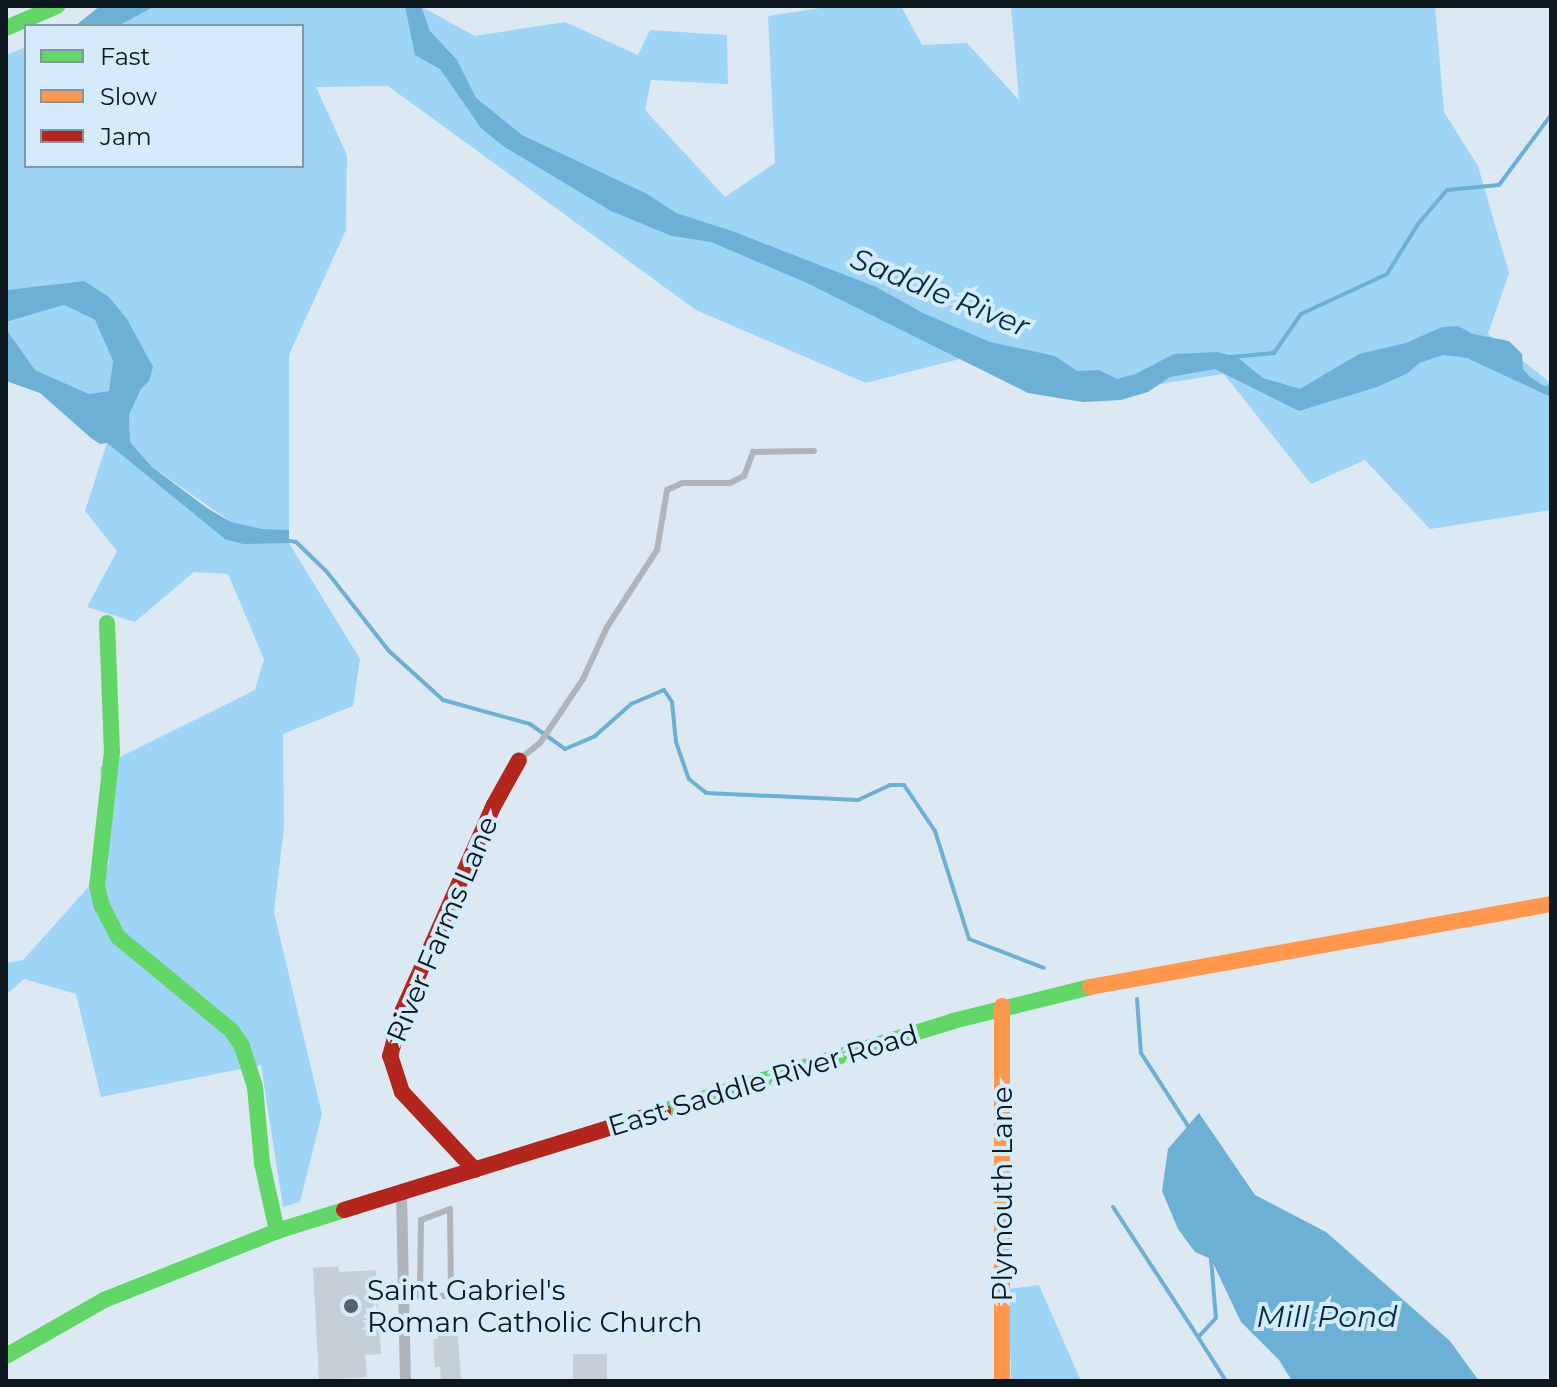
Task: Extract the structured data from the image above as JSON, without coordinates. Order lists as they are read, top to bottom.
{
  "streets": {
    "street": ["River Farms Lane", "East Saddle River Road", "Plymouth Lane"]
  },
  "crossings": [
    ["River Farms Lane", "East Saddle River Road"],
    ["East Saddle River Road", "Plymouth Lane"]
  ],
  "water": ["Saddle River", "Mill Pond"],
  "places": ["Saint Gabriel's Roman Catholic Church"],
  "legend": ["Fast", "Slow", "Jam"]
}
